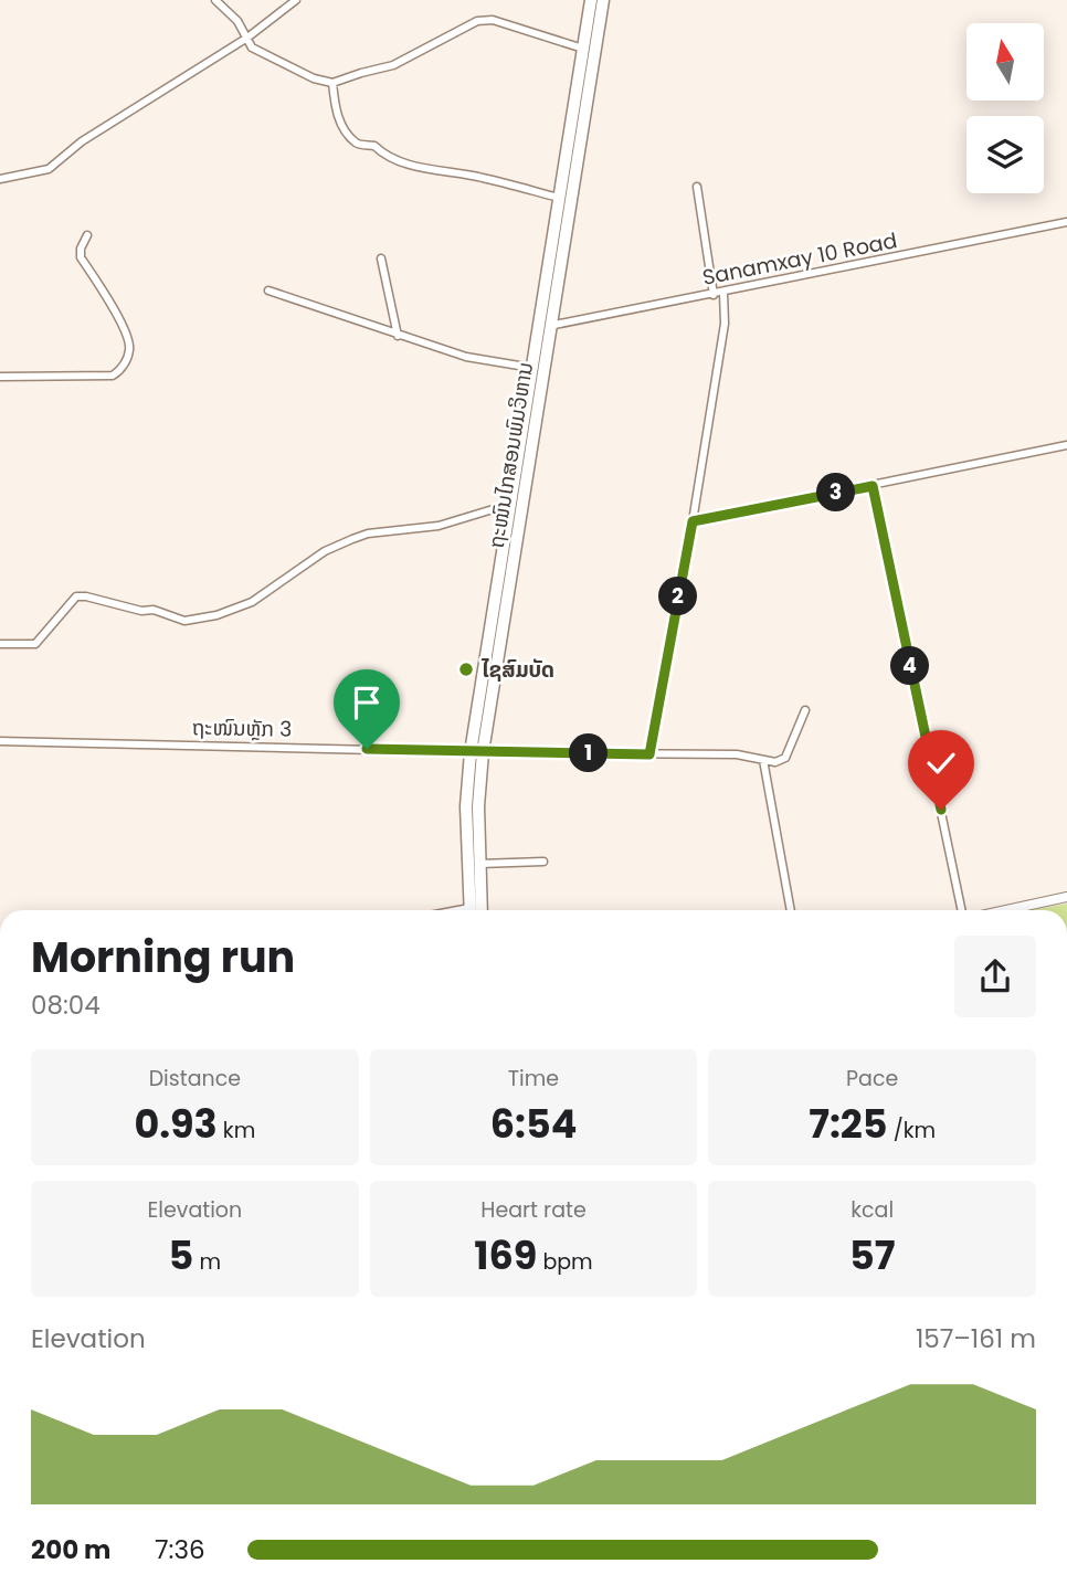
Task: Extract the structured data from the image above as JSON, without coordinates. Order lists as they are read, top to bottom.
{
  "streets": {
    "highway": ["ຖະໜົນໄກສອນພົມວິຫານ"],
    "street": ["Sanamxay 10 Road", "ຖະໜົນຫຼັກ 3"]
  },
  "crossings": [
    ["Sanamxay 10 Road", "ຖະໜົນໄກສອນພົມວິຫານ"],
    ["ຖະໜົນໄກສອນພົມວິຫານ", "ຖະໜົນຫຼັກ 3"]
  ],
  "places": ["ໄຊສົມບັດ"],
  "north": "top",
  "page": {
    "pins": [
      "3",
      "2",
      "4",
      "1"
    ],
    "heading": ["Morning run", "08:04"],
    "stats": [
      ["Distance", "0.93 km"],
      ["Time", "6:54"],
      ["Pace", "7:25 /km"],
      ["Elevation", "5 m"],
      ["Heart rate", "169 bpm"],
      ["kcal", "57"]
    ],
    "chart": ["Elevation", "157–161 m"],
    "list": [
      {
        "name": "200 m",
        "note": "7:36"
      }
    ]
  }
}
